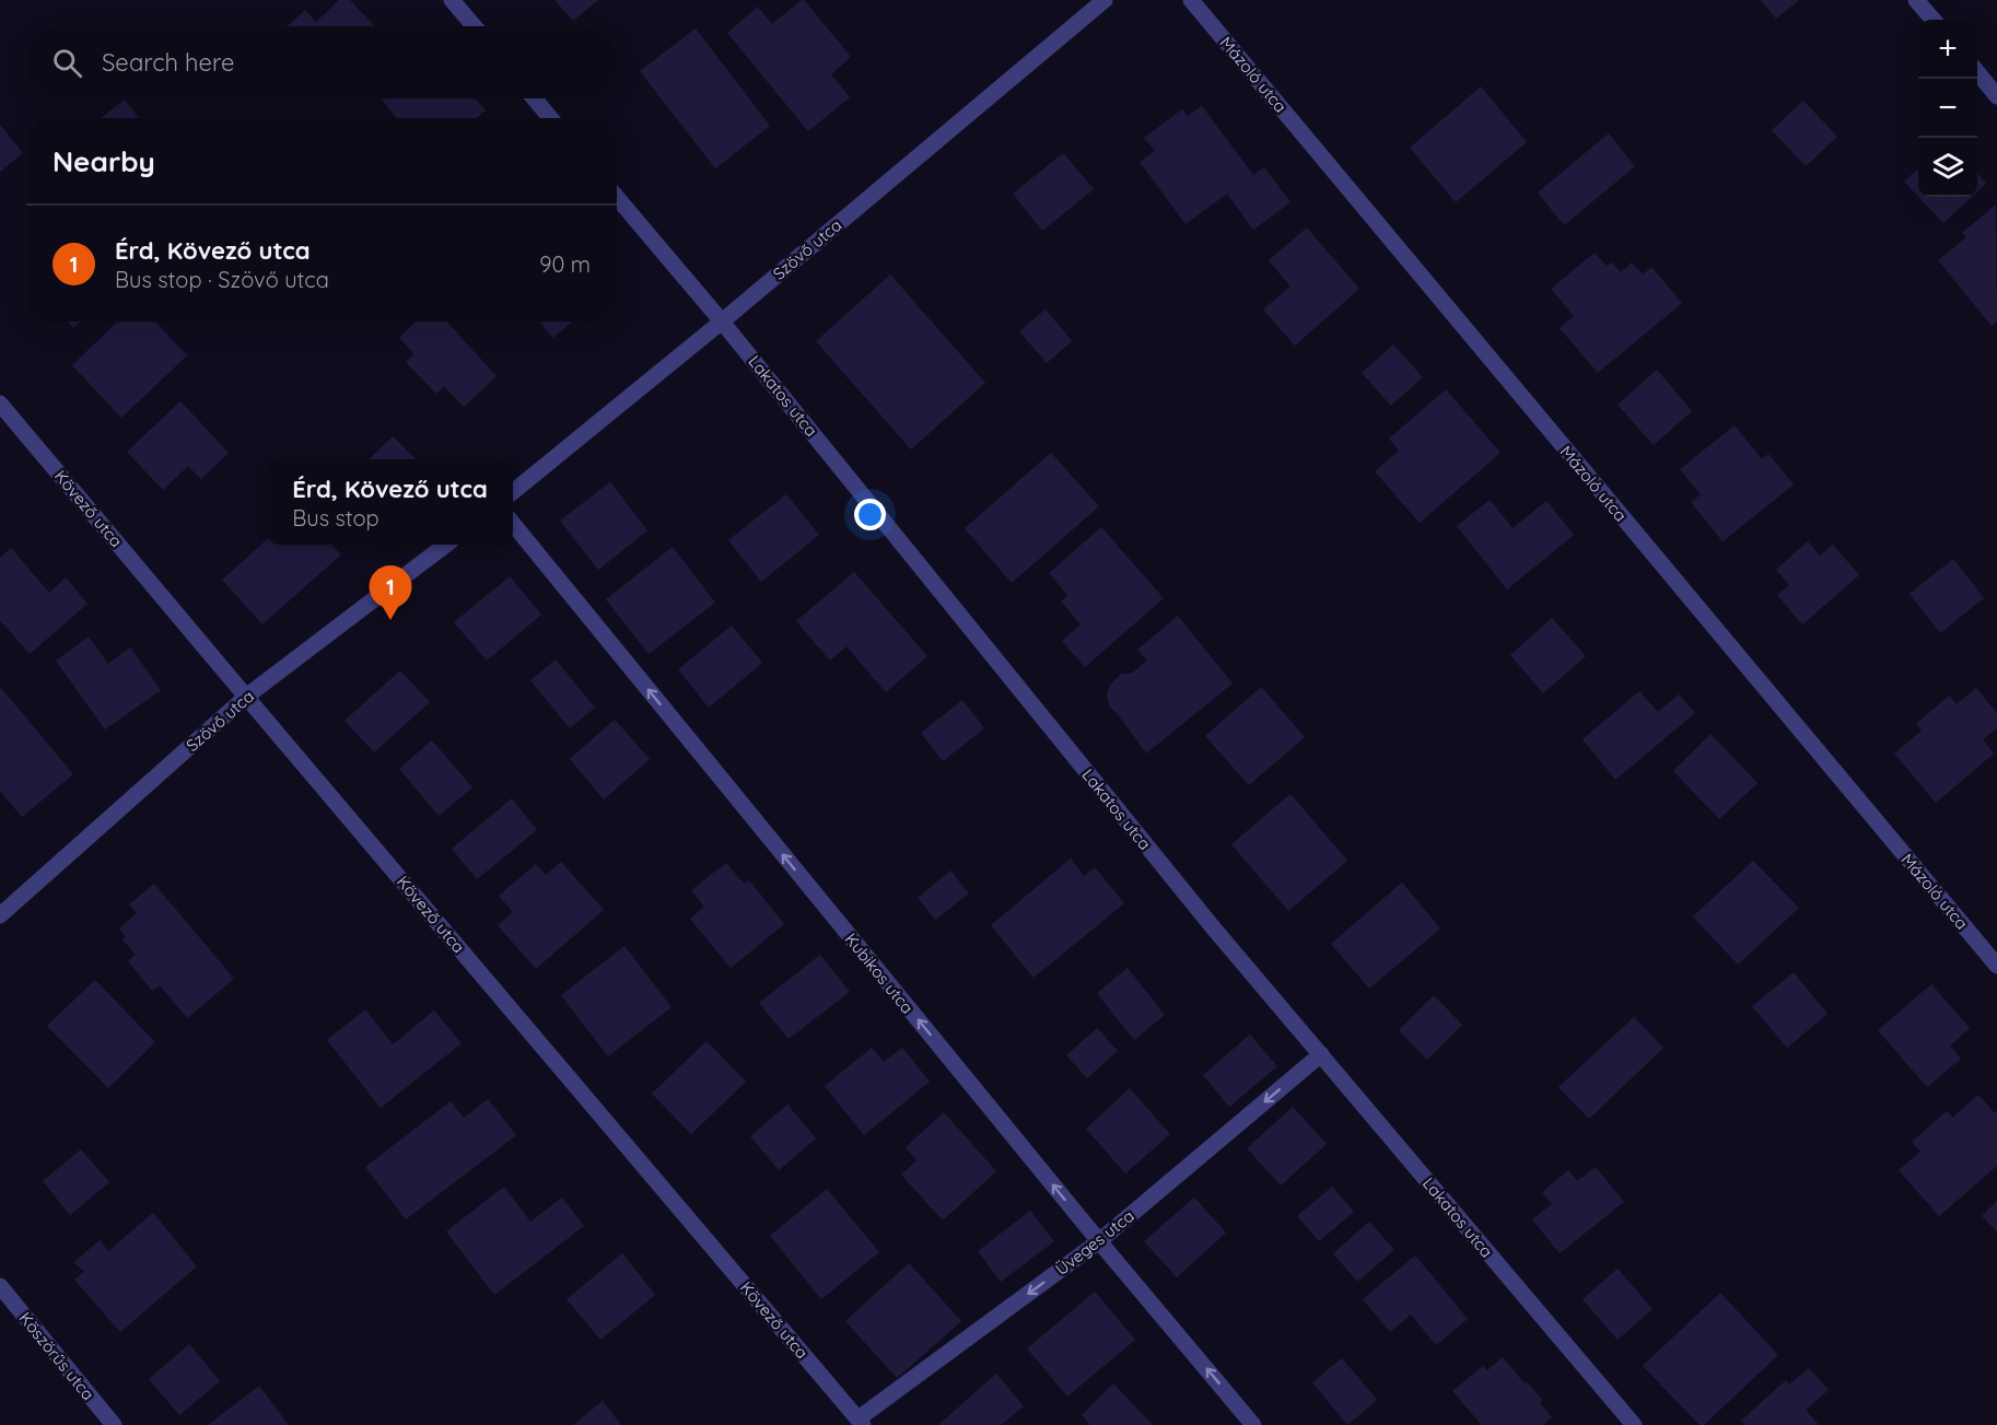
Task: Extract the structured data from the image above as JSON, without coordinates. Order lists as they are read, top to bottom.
{
  "streets": {
    "street": [
      "Mázoló utca",
      "Szövő utca",
      "Lakatos utca",
      "Kövező utca",
      "Kubikos utca",
      "Üveges utca",
      "Köszörűs utca"
    ]
  },
  "crossings": [
    ["Szövő utca", "Lakatos utca"],
    ["Szövő utca", "Kövező utca"],
    ["Lakatos utca", "Üveges utca"],
    ["Kövező utca", "Üveges utca"],
    ["Kubikos utca", "Üveges utca"]
  ],
  "one_way": ["Kubikos utca", "Üveges utca"],
  "page": {
    "map_buttons": ["+", "−"],
    "search": "Search here",
    "heading": "Nearby",
    "list": [
      {
        "mark": "1",
        "name": "Érd, Kövező utca",
        "note": "Bus stop · Szövő utca",
        "value": "90 m"
      }
    ],
    "popup": ["Érd, Kövező utca", "Bus stop"],
    "pins": "1"
  }
}
